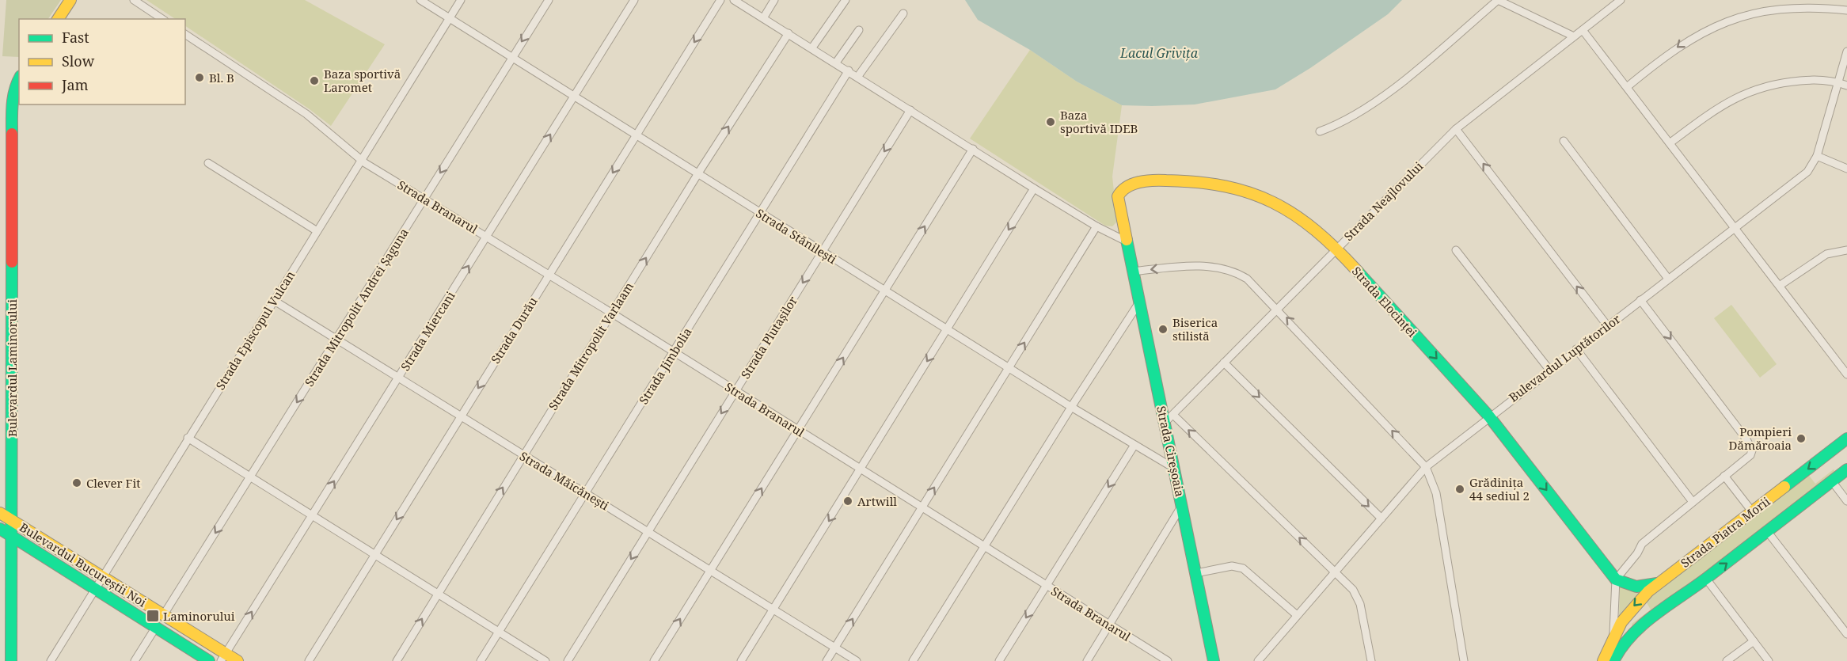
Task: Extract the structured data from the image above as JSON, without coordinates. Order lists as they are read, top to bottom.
{
  "streets": {
    "street": [
      "Strada Neajlovului",
      "Strada Branarul",
      "Strada Stănilești",
      "Strada Elocinței",
      "Strada Mitropolit Andrei Șaguna",
      "Strada Episcopul Vulcan",
      "Strada Durău",
      "Strada Miercani",
      "Strada Plutașilor",
      "Strada Mitropolit Varlaam",
      "Bulevardul Luptătorilor",
      "Strada Jimbolia",
      "Bulevardul Laminorului",
      "Strada Cireșoaia",
      "Strada Măicănești",
      "Strada Piatra Morii",
      "Bulevardul Bucureștii Noi"
    ]
  },
  "crossings": [
    ["Strada Neajlovului", "Strada Elocinței"],
    ["Strada Neajlovului", "Strada Cireșoaia"],
    ["Strada Branarul", "Strada Mitropolit Andrei Șaguna"],
    ["Strada Branarul", "Strada Episcopul Vulcan"],
    ["Strada Branarul", "Strada Durău"],
    ["Strada Branarul", "Strada Miercani"],
    ["Strada Branarul", "Strada Plutașilor"],
    ["Strada Branarul", "Strada Mitropolit Varlaam"],
    ["Strada Branarul", "Strada Jimbolia"],
    ["Strada Stănilești", "Strada Mitropolit Andrei Șaguna"],
    ["Strada Stănilești", "Strada Episcopul Vulcan"],
    ["Strada Stănilești", "Strada Durău"],
    ["Strada Stănilești", "Strada Miercani"],
    ["Strada Stănilești", "Strada Plutașilor"],
    ["Strada Stănilești", "Strada Mitropolit Varlaam"],
    ["Strada Stănilești", "Strada Jimbolia"],
    ["Strada Stănilești", "Strada Cireșoaia"],
    ["Strada Elocinței", "Bulevardul Luptătorilor"],
    ["Strada Elocinței", "Strada Cireșoaia"],
    ["Strada Mitropolit Andrei Șaguna", "Strada Măicănești"],
    ["Strada Mitropolit Andrei Șaguna", "Bulevardul Bucureștii Noi"],
    ["Strada Episcopul Vulcan", "Strada Măicănești"],
    ["Strada Episcopul Vulcan", "Bulevardul Bucureștii Noi"],
    ["Strada Durău", "Strada Măicănești"],
    ["Strada Miercani", "Strada Măicănești"],
    ["Strada Miercani", "Bulevardul Bucureștii Noi"],
    ["Strada Plutașilor", "Strada Măicănești"],
    ["Strada Mitropolit Varlaam", "Strada Măicănești"],
    ["Strada Jimbolia", "Strada Măicănești"],
    ["Bulevardul Laminorului", "Bulevardul Bucureștii Noi"]
  ],
  "one_way": [
    "Strada Mitropolit Andrei Șaguna",
    "Strada Durău",
    "Strada Miercani",
    "Strada Plutașilor",
    "Strada Mitropolit Varlaam"
  ],
  "water": ["Lacul Grivița"],
  "places": {
    "other": [
      "Bl. B",
      "Baza sportivă Laromet",
      "Baza sportivă IDEB",
      "Biserica stilistă",
      "Pompieri Dămăroaia",
      "Clever Fit",
      "Grădinița 44 sediul 2",
      "Artwill"
    ],
    "transit": ["Laminorului"]
  },
  "legend": ["Fast", "Slow", "Jam"]
}
